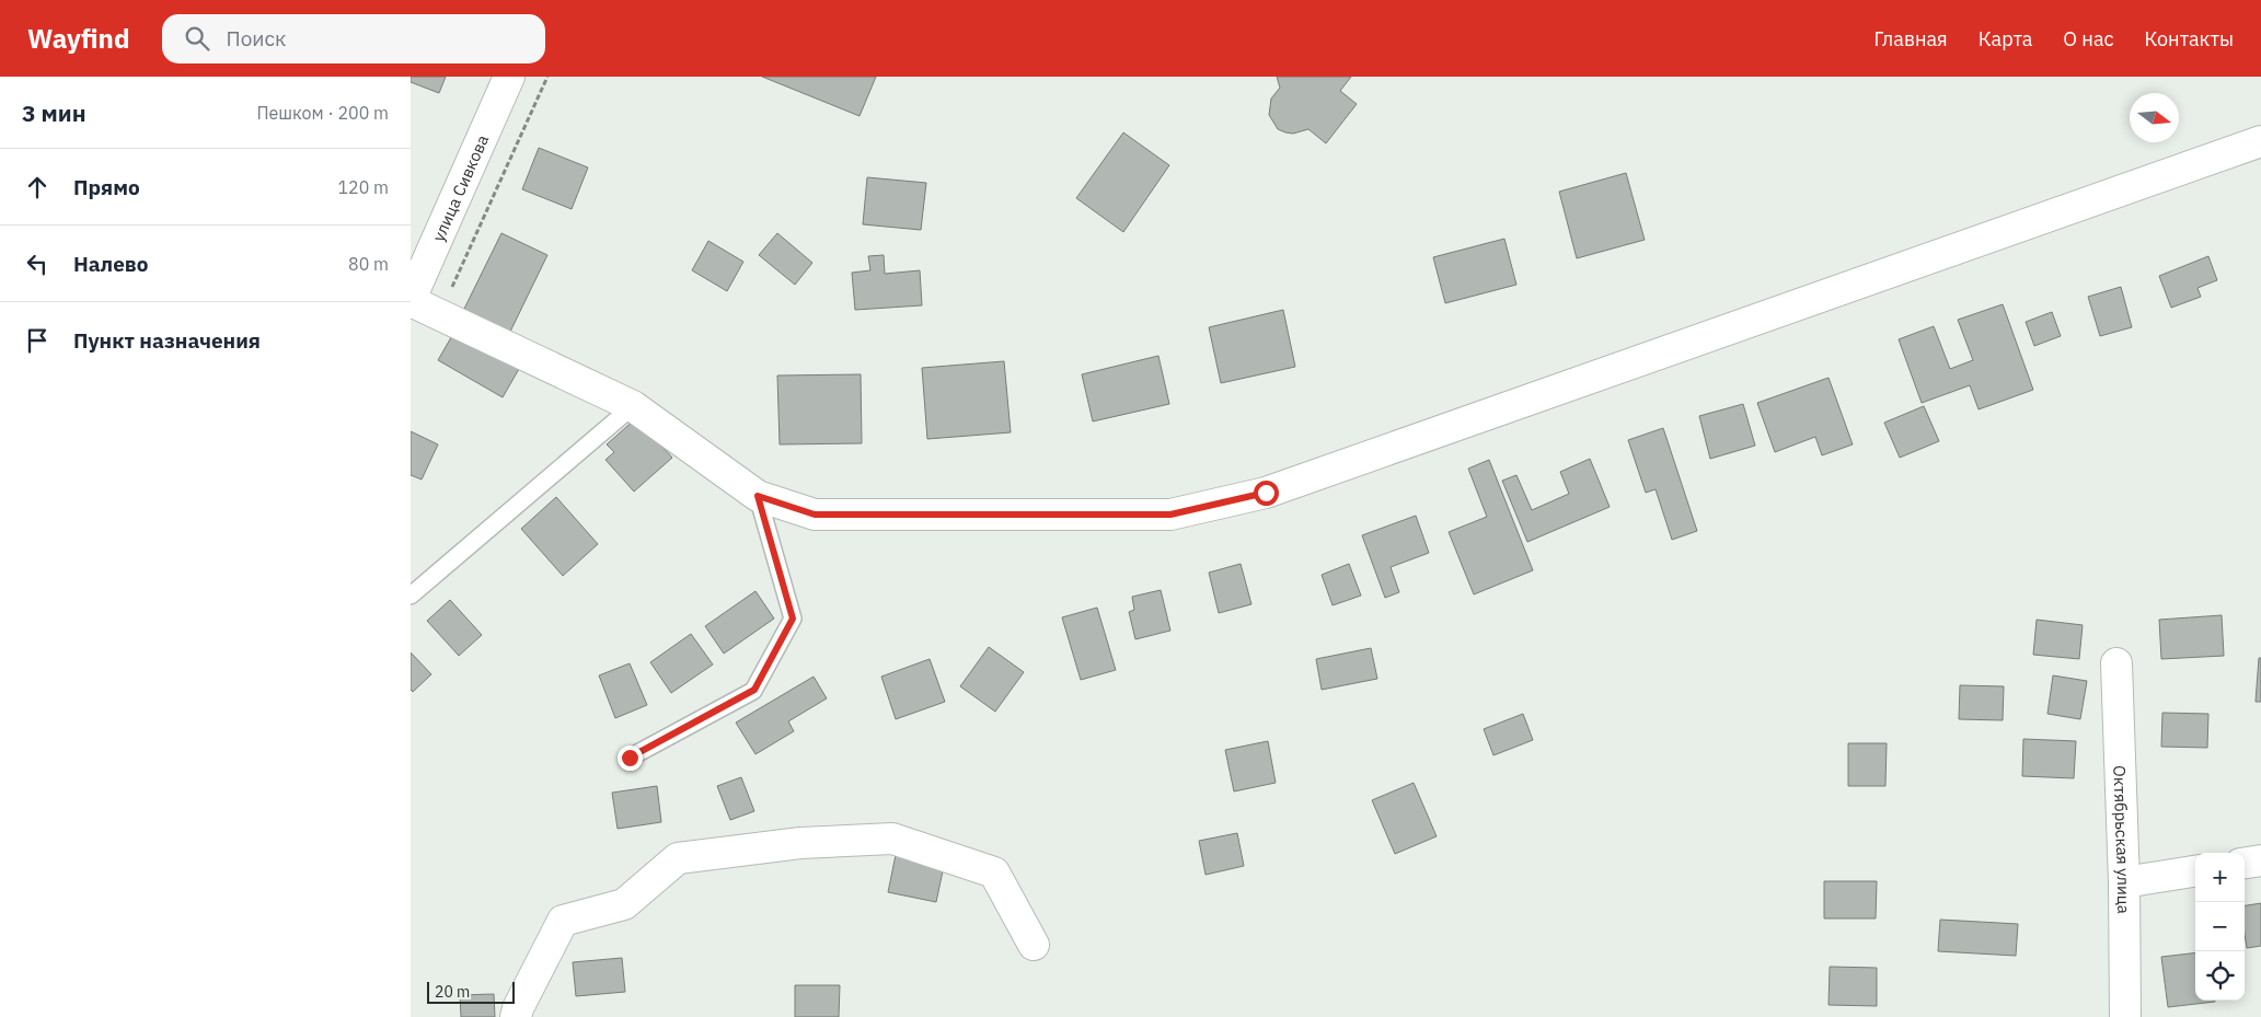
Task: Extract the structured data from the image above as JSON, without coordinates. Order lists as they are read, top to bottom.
{
  "streets": {
    "street": ["улица Сивкова", "Октябрьская улица"]
  },
  "scale_bar": "20 m",
  "north": "right",
  "page": {
    "header": "Wayfind",
    "search": "Поиск",
    "nav": [
      "Главная",
      "Карта",
      "О нас",
      "Контакты"
    ],
    "heading": ["3 мин", "Пешком · 200 m"],
    "list": [
      ["Прямо", "120 m"],
      ["Налево", "80 m"],
      "Пункт назначения"
    ],
    "map_buttons": ["+", "−"],
    "scale": "20 m"
  }
}
